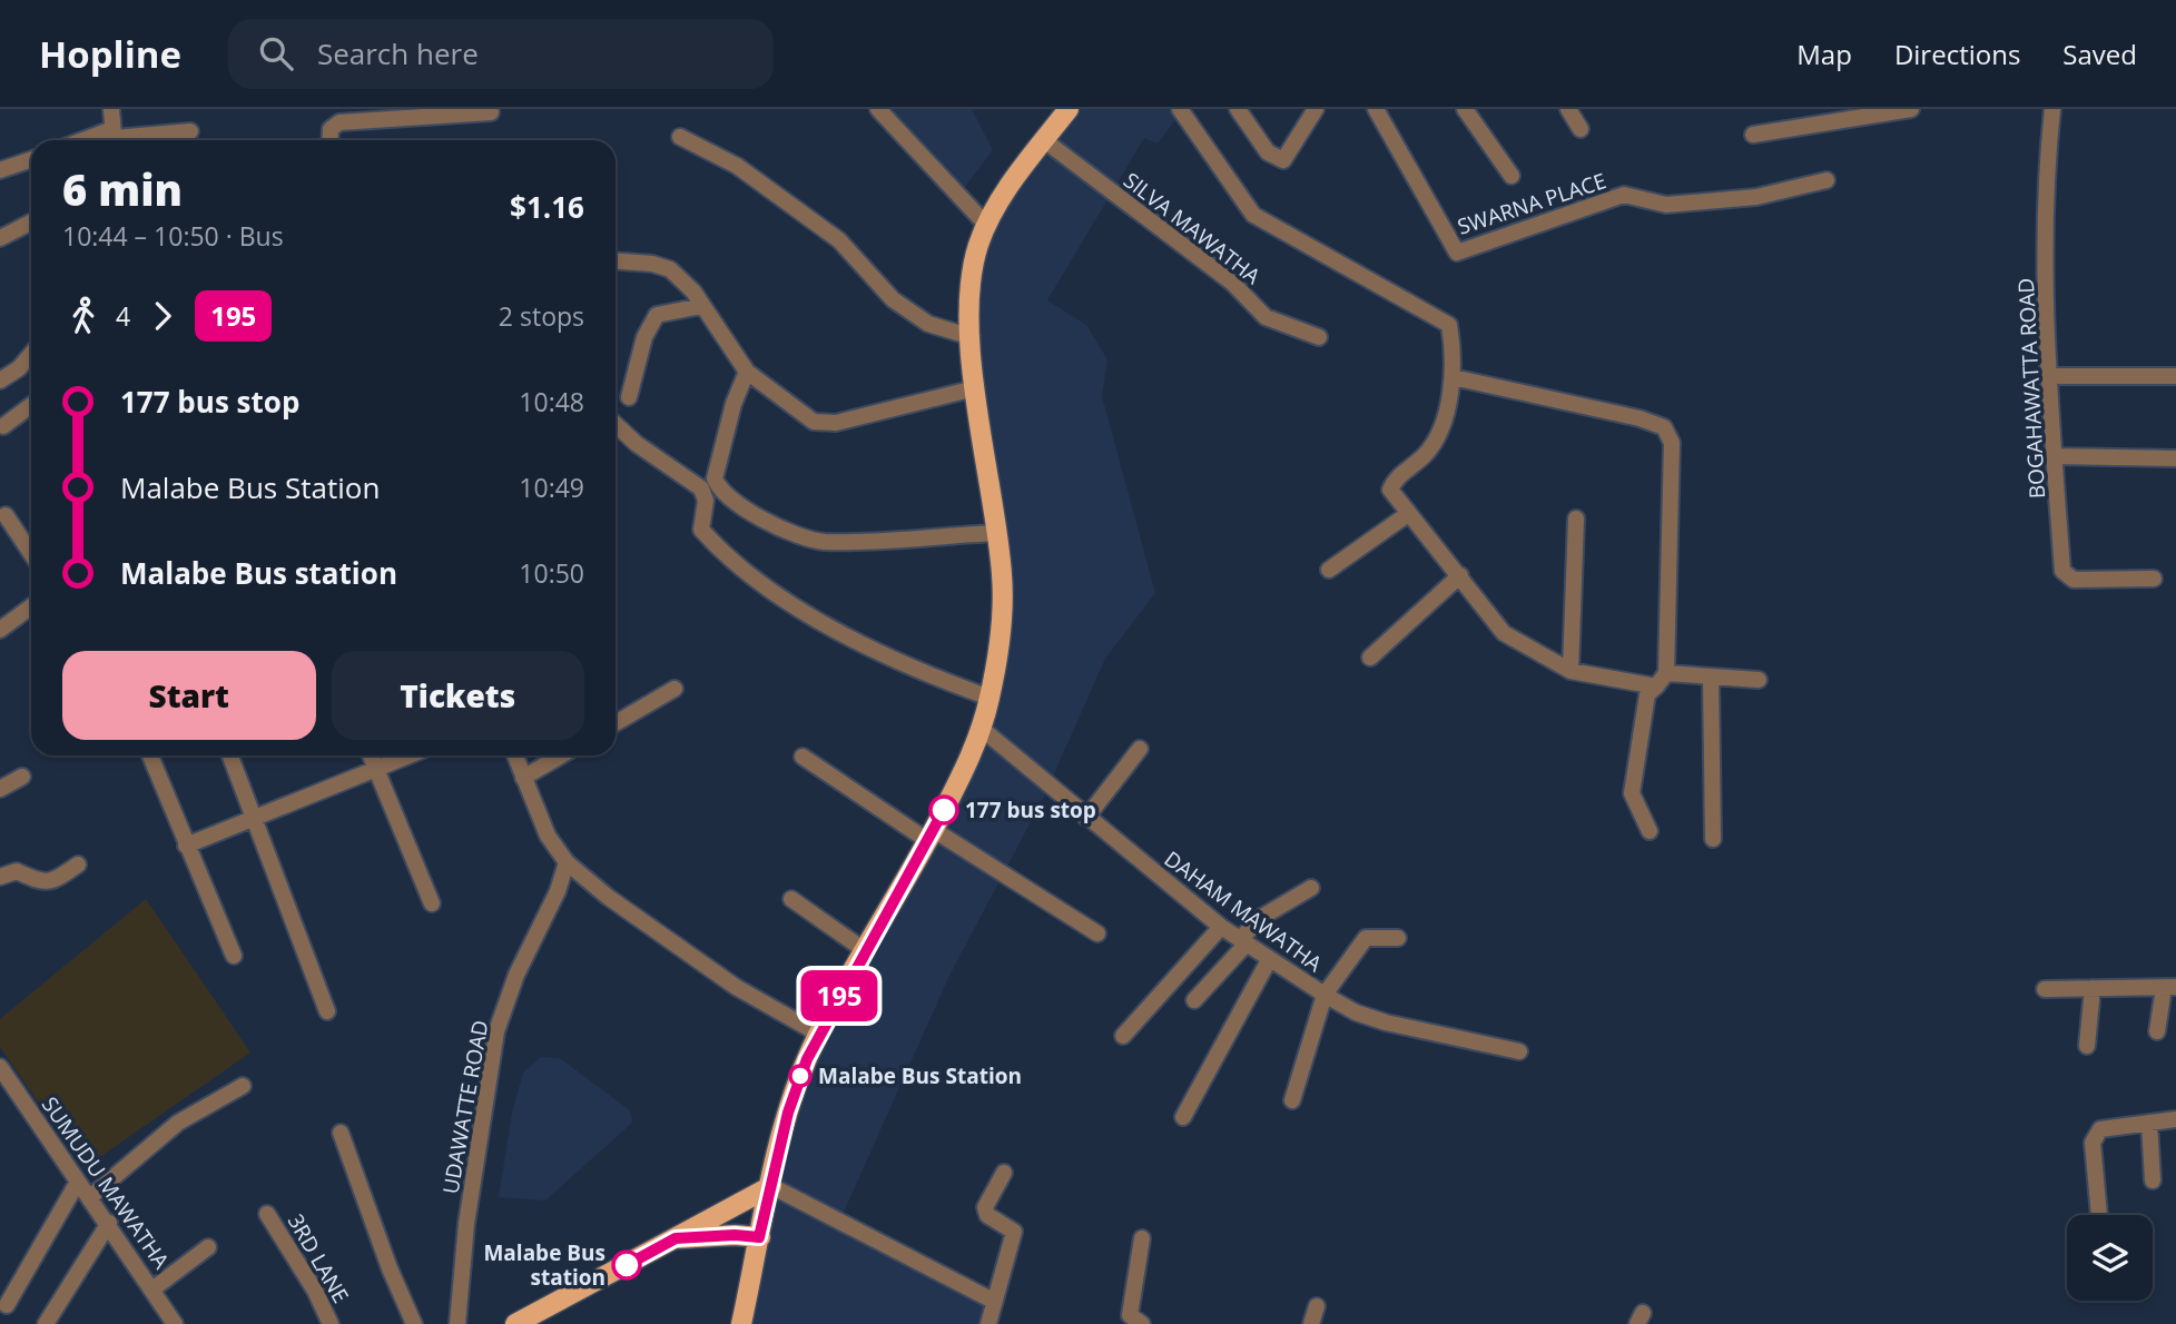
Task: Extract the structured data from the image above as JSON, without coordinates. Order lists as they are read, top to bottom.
{
  "streets": {
    "street": [
      "SWARNA PLACE",
      "SILVA MAWATHA",
      "BOGAHAWATTA ROAD",
      "DAHAM MAWATHA",
      "UDAWATTE ROAD",
      "SUMUDU MAWATHA",
      "3RD LANE"
    ]
  },
  "places": ["177 bus stop", "Malabe Bus Station", "Malabe Bus station"],
  "lines": ["bus line 195"],
  "page": {
    "header": "Hopline",
    "search": "Search here",
    "nav": ["Map", "Directions", "Saved"],
    "on_map": "195",
    "heading": ["6 min", "10:44 – 10:50 · Bus", "$1.16"],
    "legs": ["4", "195", "2 stops"],
    "list": [
      {
        "name": "177 bus stop",
        "value": "10:48"
      },
      {
        "name": "Malabe Bus Station",
        "value": "10:49"
      },
      {
        "name": "Malabe Bus station",
        "value": "10:50"
      }
    ],
    "buttons": ["Start", "Tickets"]
  }
}
